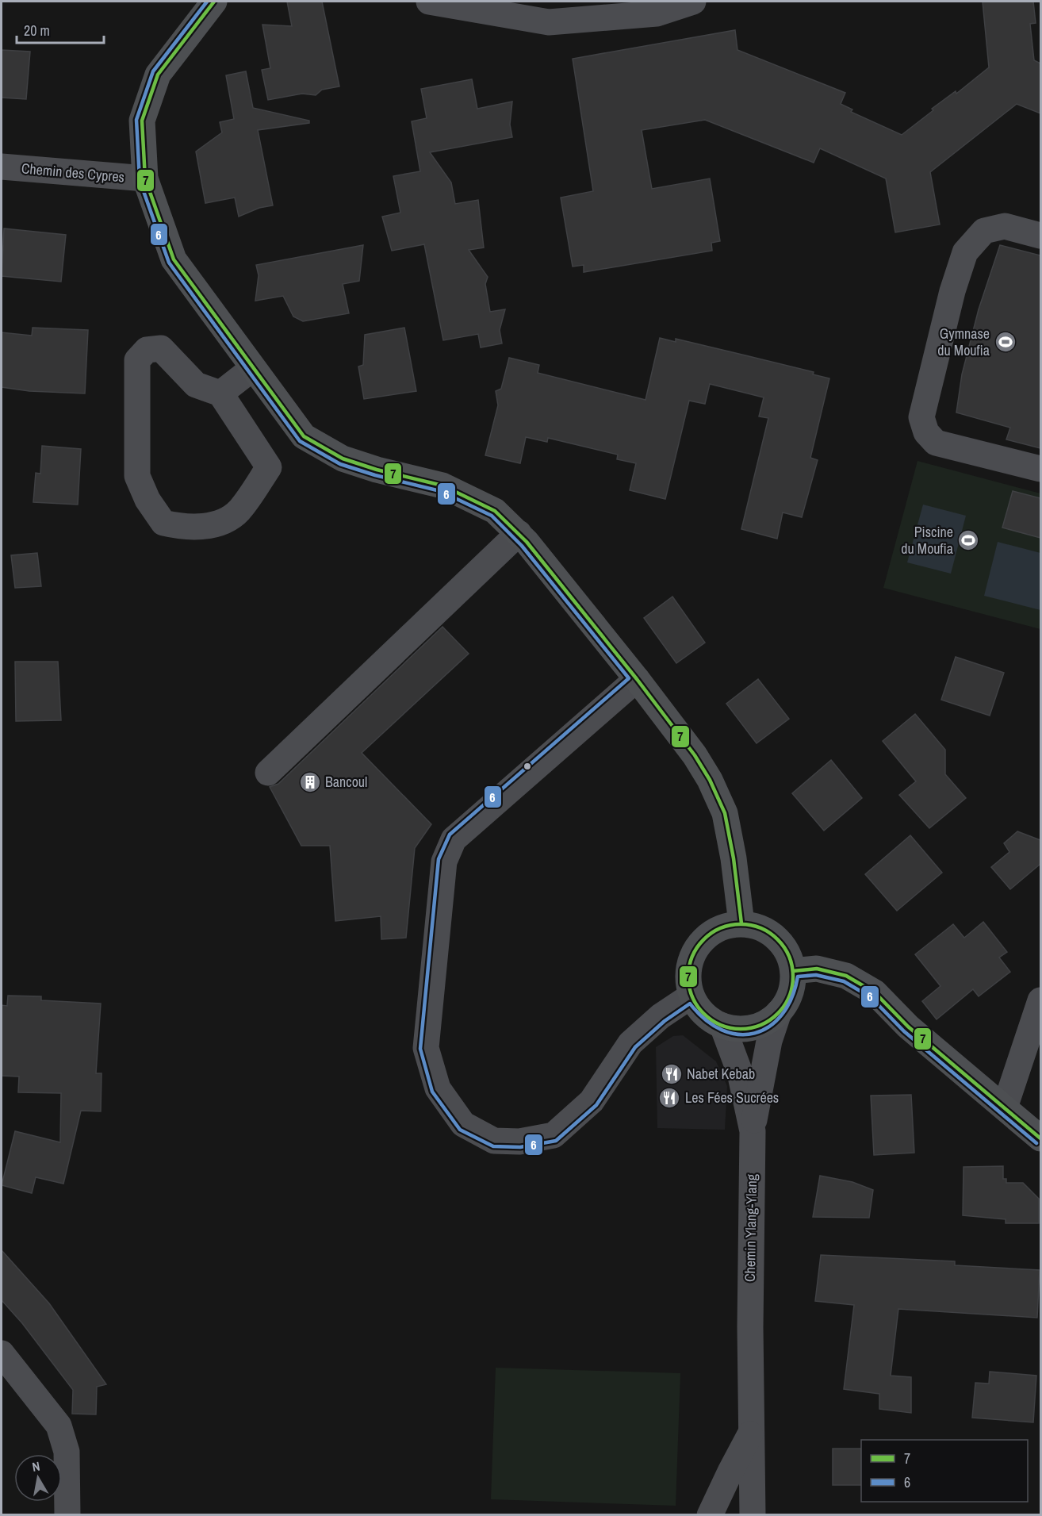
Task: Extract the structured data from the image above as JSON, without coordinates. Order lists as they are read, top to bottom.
{
  "streets": {
    "street": ["Chemin des Cypres", "Chemin Ylang-Ylang"]
  },
  "places": {
    "sports": ["Gymnase du Moufia", "Piscine du Moufia"],
    "building": ["Bancoul"],
    "restaurant": ["Nabet Kebab", "Les Fées Sucrées"]
  },
  "lines": ["transit line 7", "transit line 6"],
  "legend": ["7", "6"],
  "scale_bar": "20 m",
  "north": "top"
}
